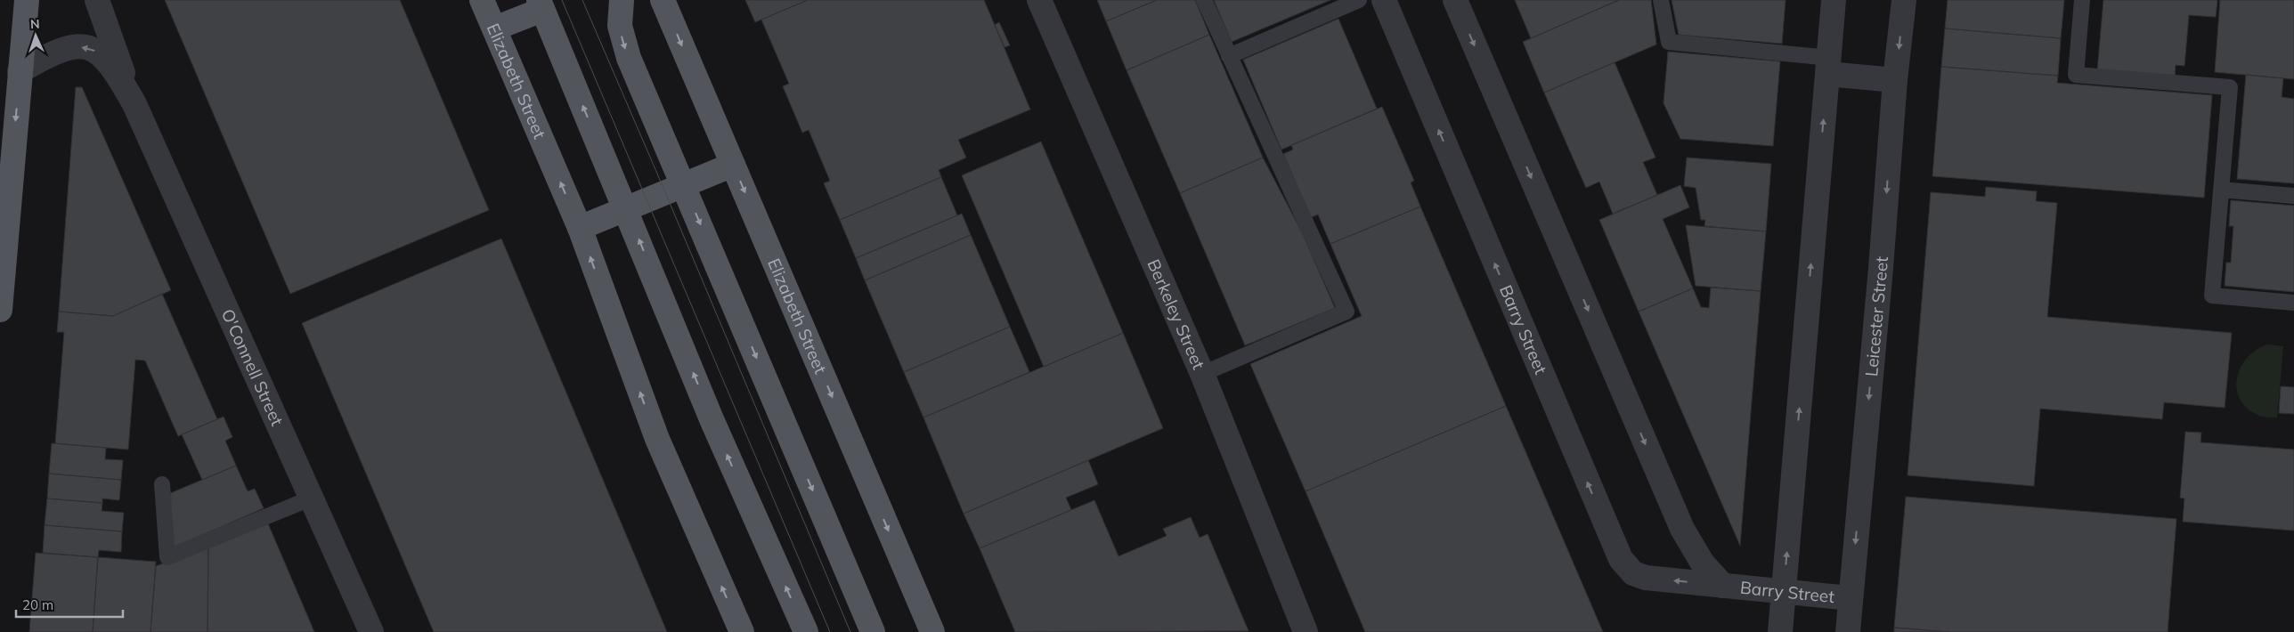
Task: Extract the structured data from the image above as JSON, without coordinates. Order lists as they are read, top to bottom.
{
  "streets": {
    "main road": ["Elizabeth Street"],
    "street": [
      "Berkeley Street",
      "Leicester Street",
      "Barry Street",
      "O'Connell Street"
    ]
  },
  "crossings": [
    ["Leicester Street", "Barry Street"]
  ],
  "scale_bar": "20 m",
  "north": "top"
}
